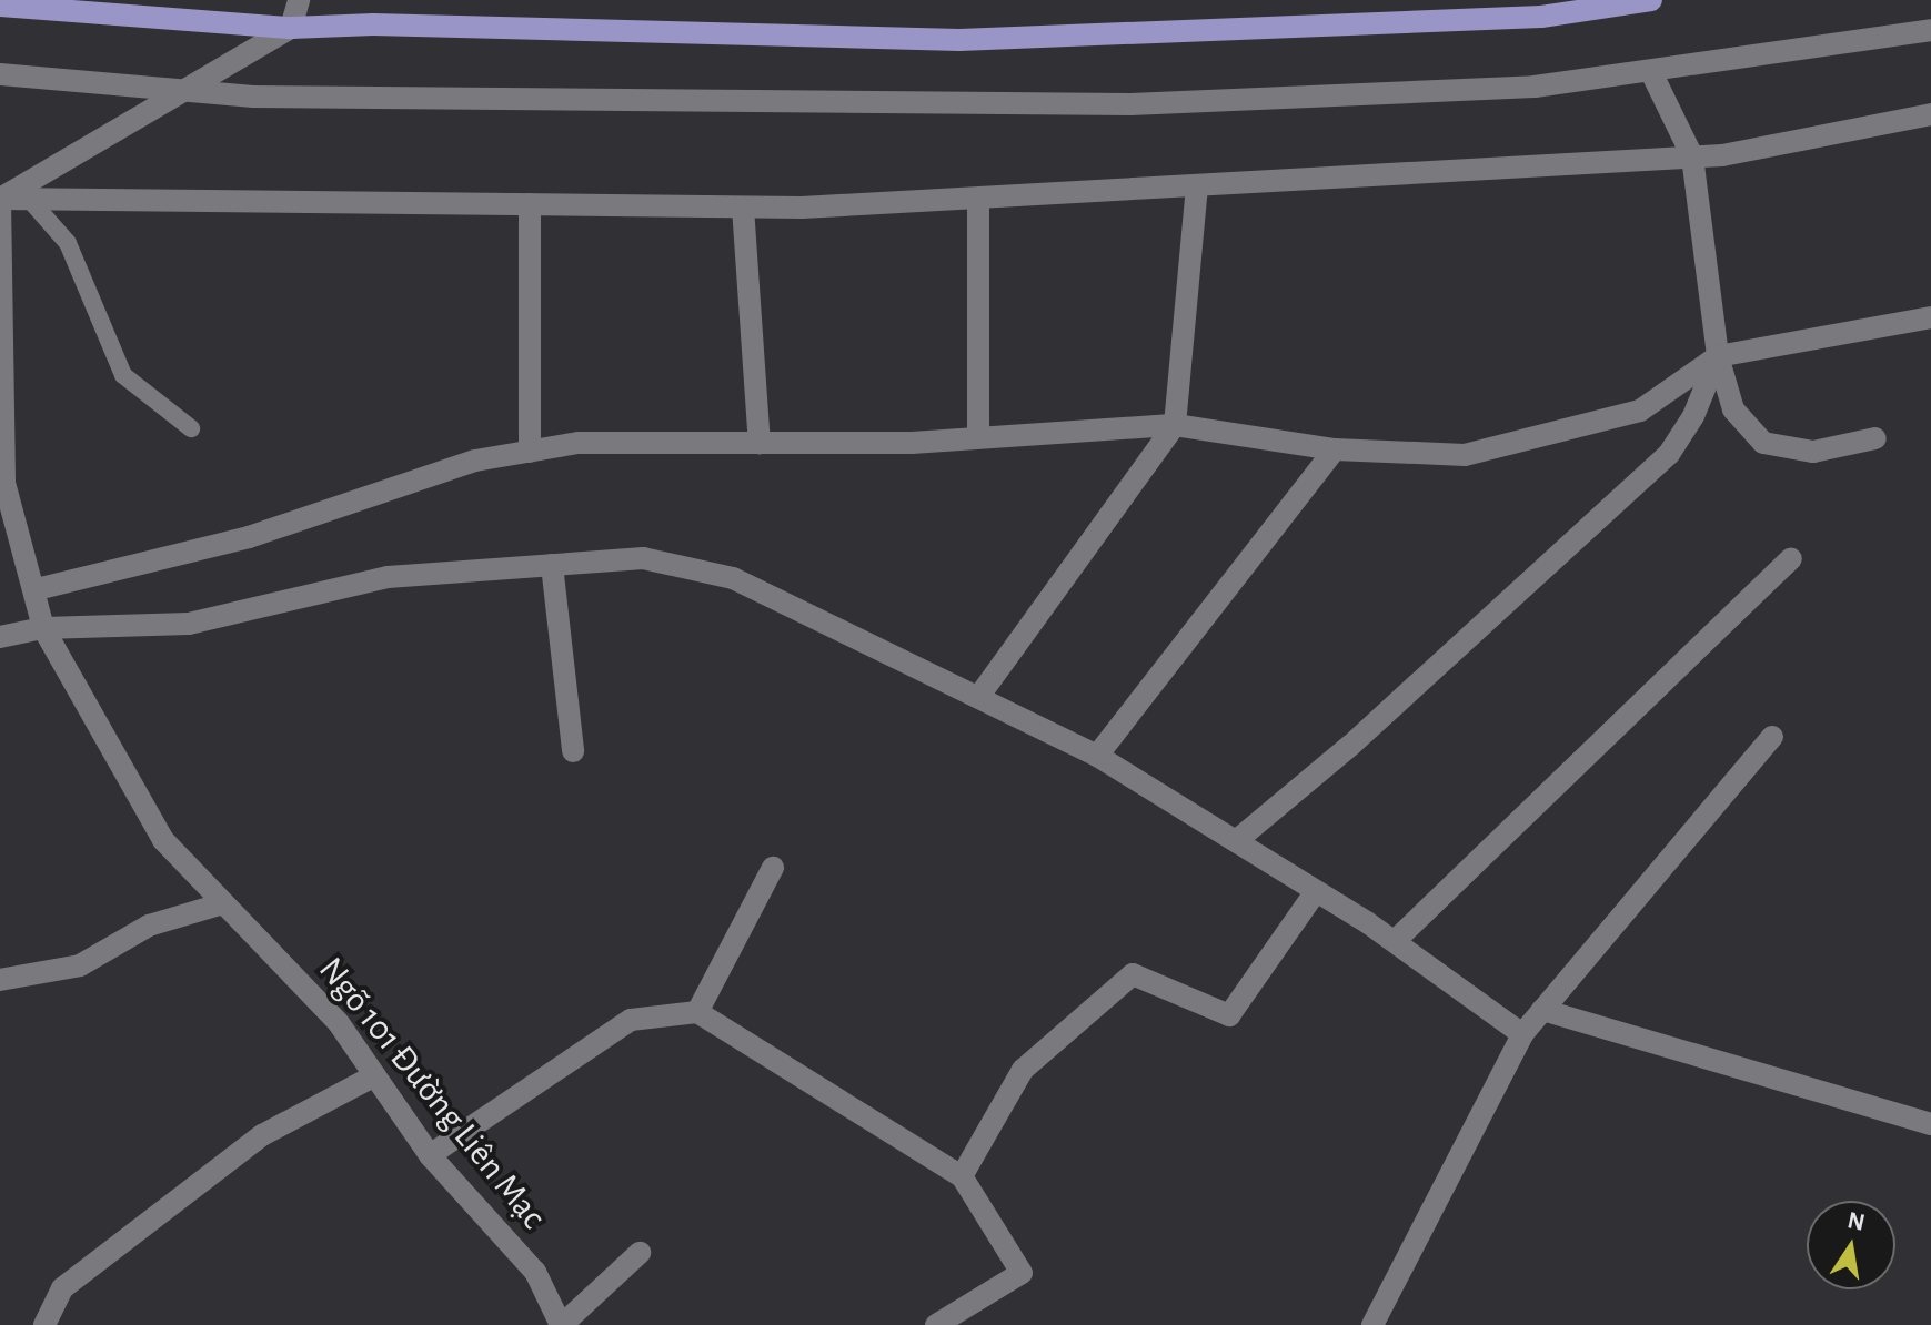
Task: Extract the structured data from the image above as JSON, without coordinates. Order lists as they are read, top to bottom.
{
  "streets": {
    "street": ["Ngõ 101 Đường Liên Mạc"]
  },
  "north": "top"
}
